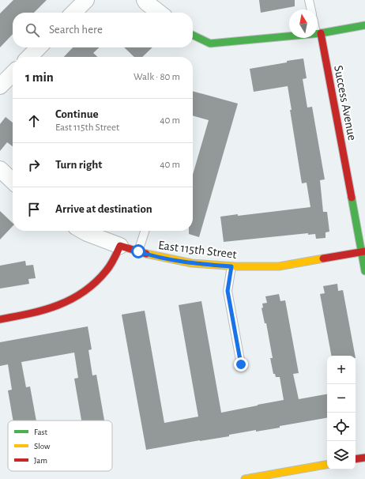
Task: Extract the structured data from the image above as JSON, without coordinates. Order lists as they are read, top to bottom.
{
  "streets": {
    "street": ["Success Avenue", "East 115th Street"]
  },
  "crossings": [
    ["Success Avenue", "East 115th Street"]
  ],
  "legend": ["Fast", "Slow", "Jam"],
  "north": "top",
  "page": {
    "search": "Search here",
    "heading": ["1 min", "Walk · 80 m"],
    "list": [
      ["Continue", "East 115th Street", "40 m"],
      ["Turn right", "40 m"],
      "Arrive at destination"
    ],
    "map_buttons": ["+", "−"]
  }
}
